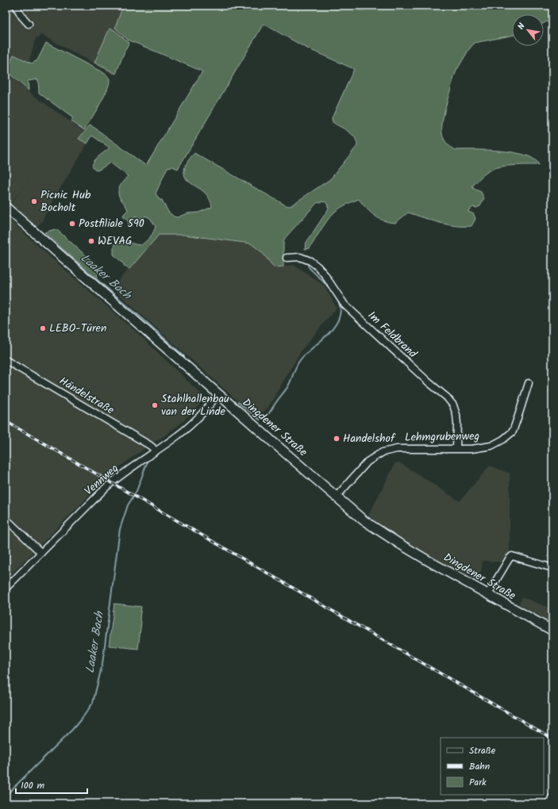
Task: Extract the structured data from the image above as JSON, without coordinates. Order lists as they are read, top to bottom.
{
  "streets": {
    "main road": ["Dingdener Straße"],
    "street": [
      "Im Feldbrand",
      "Händelstraße",
      "Lehmgrubenweg",
      "Vennweg"
    ]
  },
  "crossings": [
    ["Im Feldbrand", "Lehmgrubenweg"],
    ["Händelstraße", "Vennweg"],
    ["Dingdener Straße", "Lehmgrubenweg"],
    ["Dingdener Straße", "Vennweg"]
  ],
  "water": ["Laaker Bach"],
  "places": [
    "Picnic Hub Bocholt",
    "Postfiliale 590",
    "WEVAG",
    "LEBO-Türen",
    "Stahlhallenbau van der Linde",
    "Handelshof"
  ],
  "legend": ["Straße", "Bahn", "Park"],
  "scale_bar": "100 m",
  "north": "top left"
}
